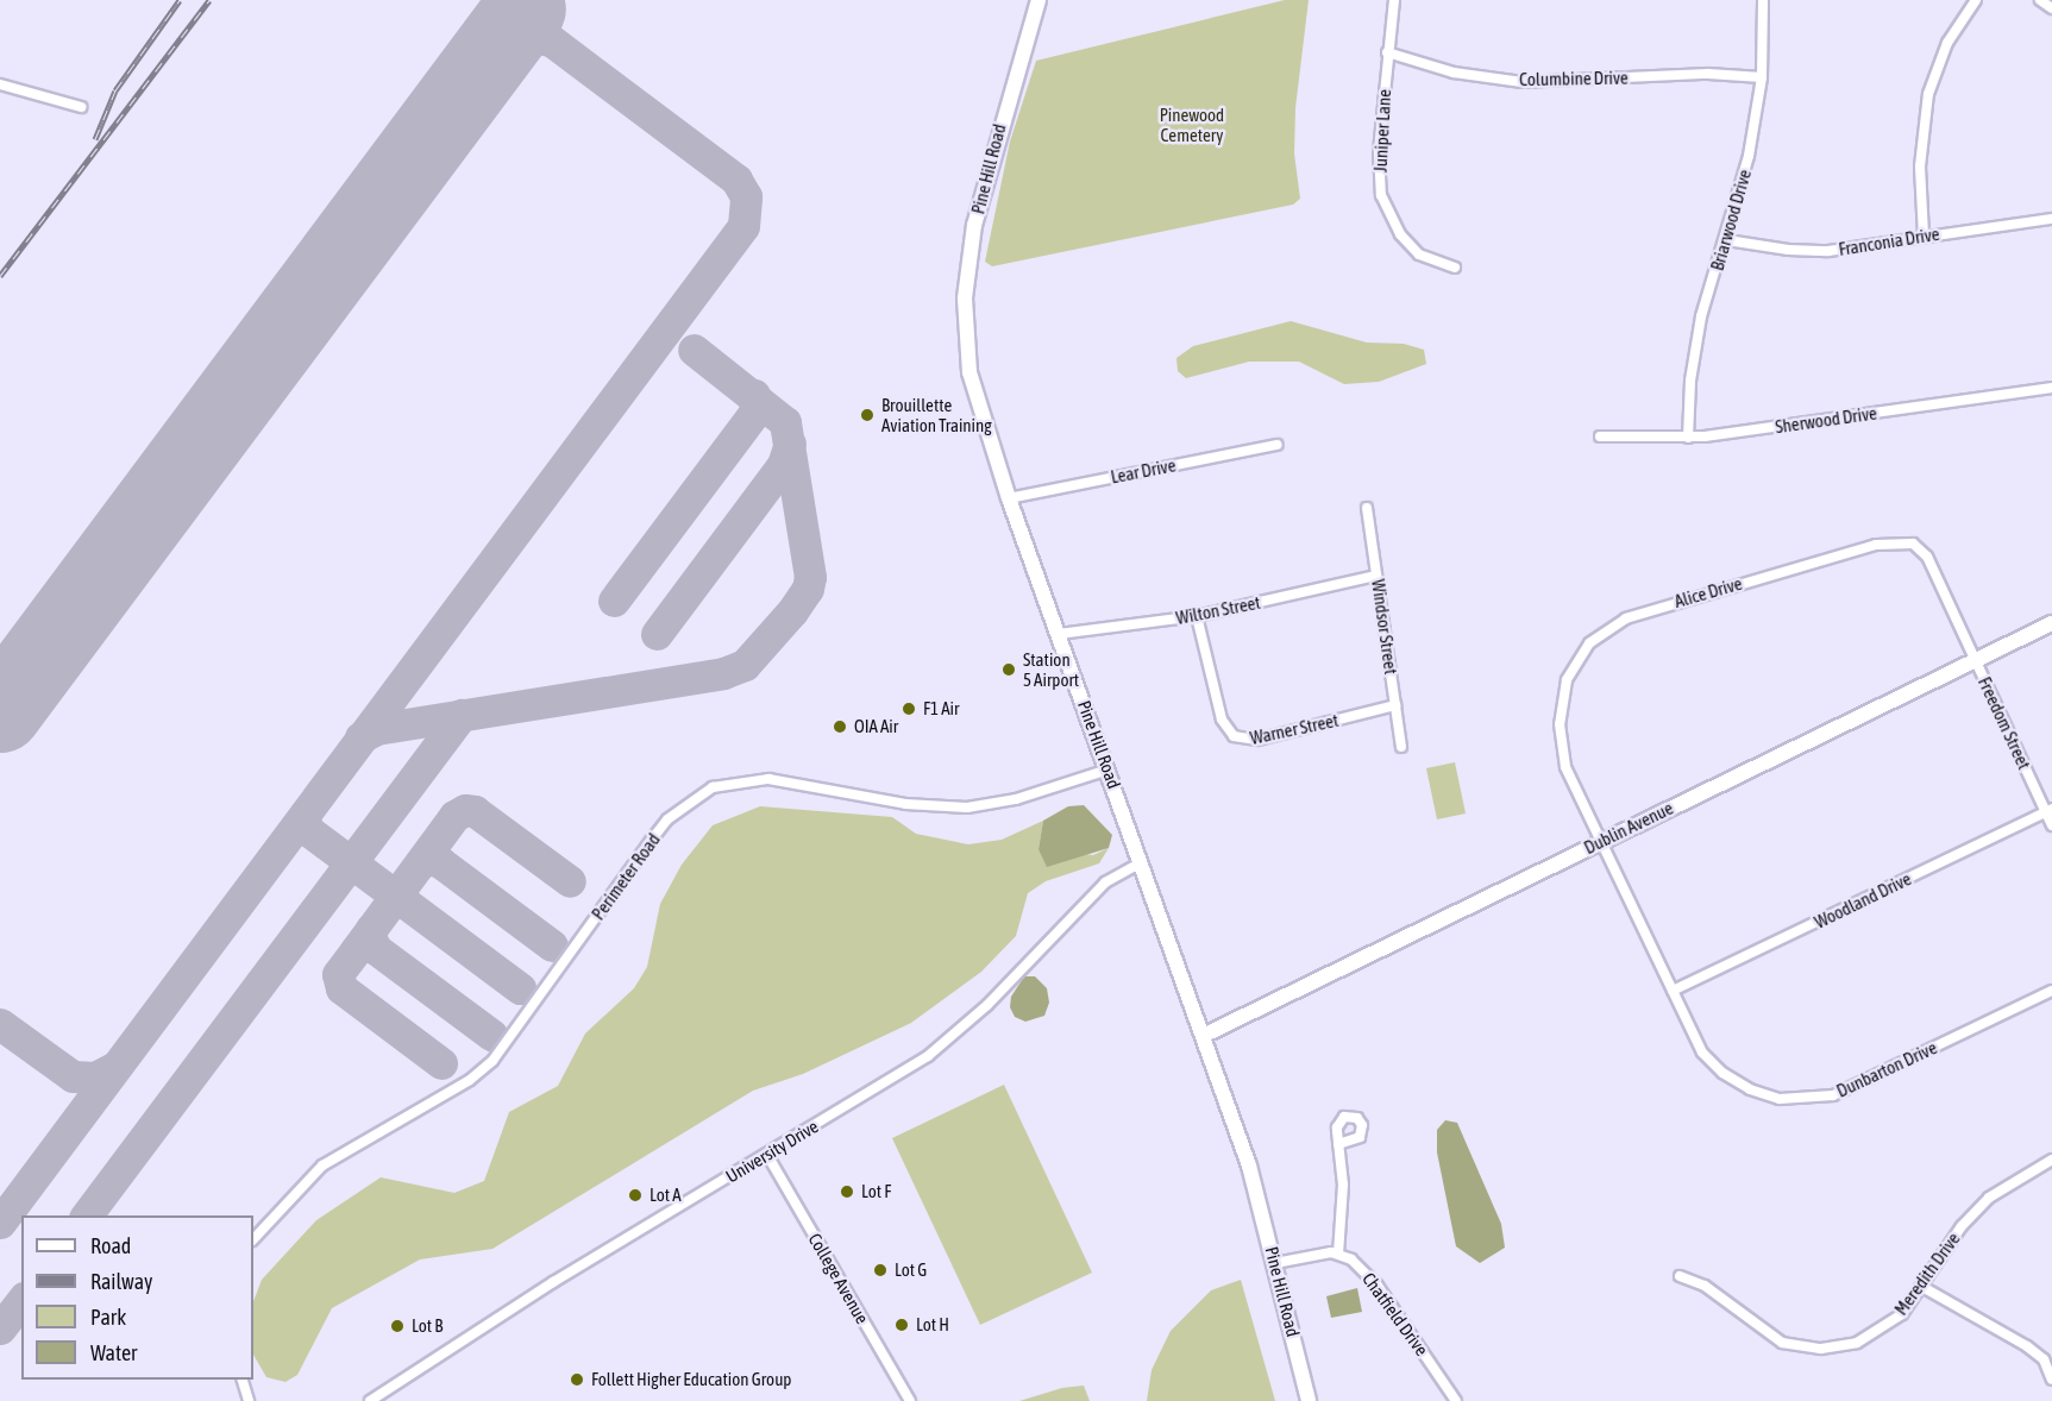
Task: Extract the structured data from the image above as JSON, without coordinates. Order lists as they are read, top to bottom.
{
  "streets": {
    "street": [
      "Columbine Drive",
      "Juniper Lane",
      "Pine Hill Road",
      "Briarwood Drive",
      "Franconia Drive",
      "Sherwood Drive",
      "Lear Drive",
      "Alice Drive",
      "Wilton Street",
      "Windsor Street",
      "Freedom Street",
      "Warner Street",
      "Dublin Avenue",
      "Perimeter Road",
      "Woodland Drive",
      "Dunbarton Drive",
      "University Drive",
      "Meredith Drive",
      "College Avenue",
      "Chatfield Drive"
    ]
  },
  "crossings": [
    ["Columbine Drive", "Juniper Lane"],
    ["Columbine Drive", "Briarwood Drive"],
    ["Pine Hill Road", "Lear Drive"],
    ["Pine Hill Road", "Wilton Street"],
    ["Pine Hill Road", "Dublin Avenue"],
    ["Pine Hill Road", "Perimeter Road"],
    ["Pine Hill Road", "University Drive"],
    ["Briarwood Drive", "Franconia Drive"],
    ["Briarwood Drive", "Sherwood Drive"],
    ["Alice Drive", "Freedom Street"],
    ["Alice Drive", "Dublin Avenue"],
    ["Alice Drive", "Dunbarton Drive"],
    ["Wilton Street", "Windsor Street"],
    ["Wilton Street", "Warner Street"],
    ["Windsor Street", "Warner Street"],
    ["Freedom Street", "Dublin Avenue"],
    ["Freedom Street", "Woodland Drive"],
    ["Dublin Avenue", "Dunbarton Drive"],
    ["Woodland Drive", "Dunbarton Drive"],
    ["University Drive", "College Avenue"]
  ],
  "parks": ["Pinewood Cemetery"],
  "places": [
    "Brouillette Aviation Training",
    "Station 5 Airport",
    "F1 Air",
    "OIA Air",
    "Lot F",
    "Lot A",
    "Lot G",
    "Lot H",
    "Lot B",
    "Follett Higher Education Group"
  ],
  "legend": [
    "Road",
    "Railway",
    "Park",
    "Water"
  ]
}
